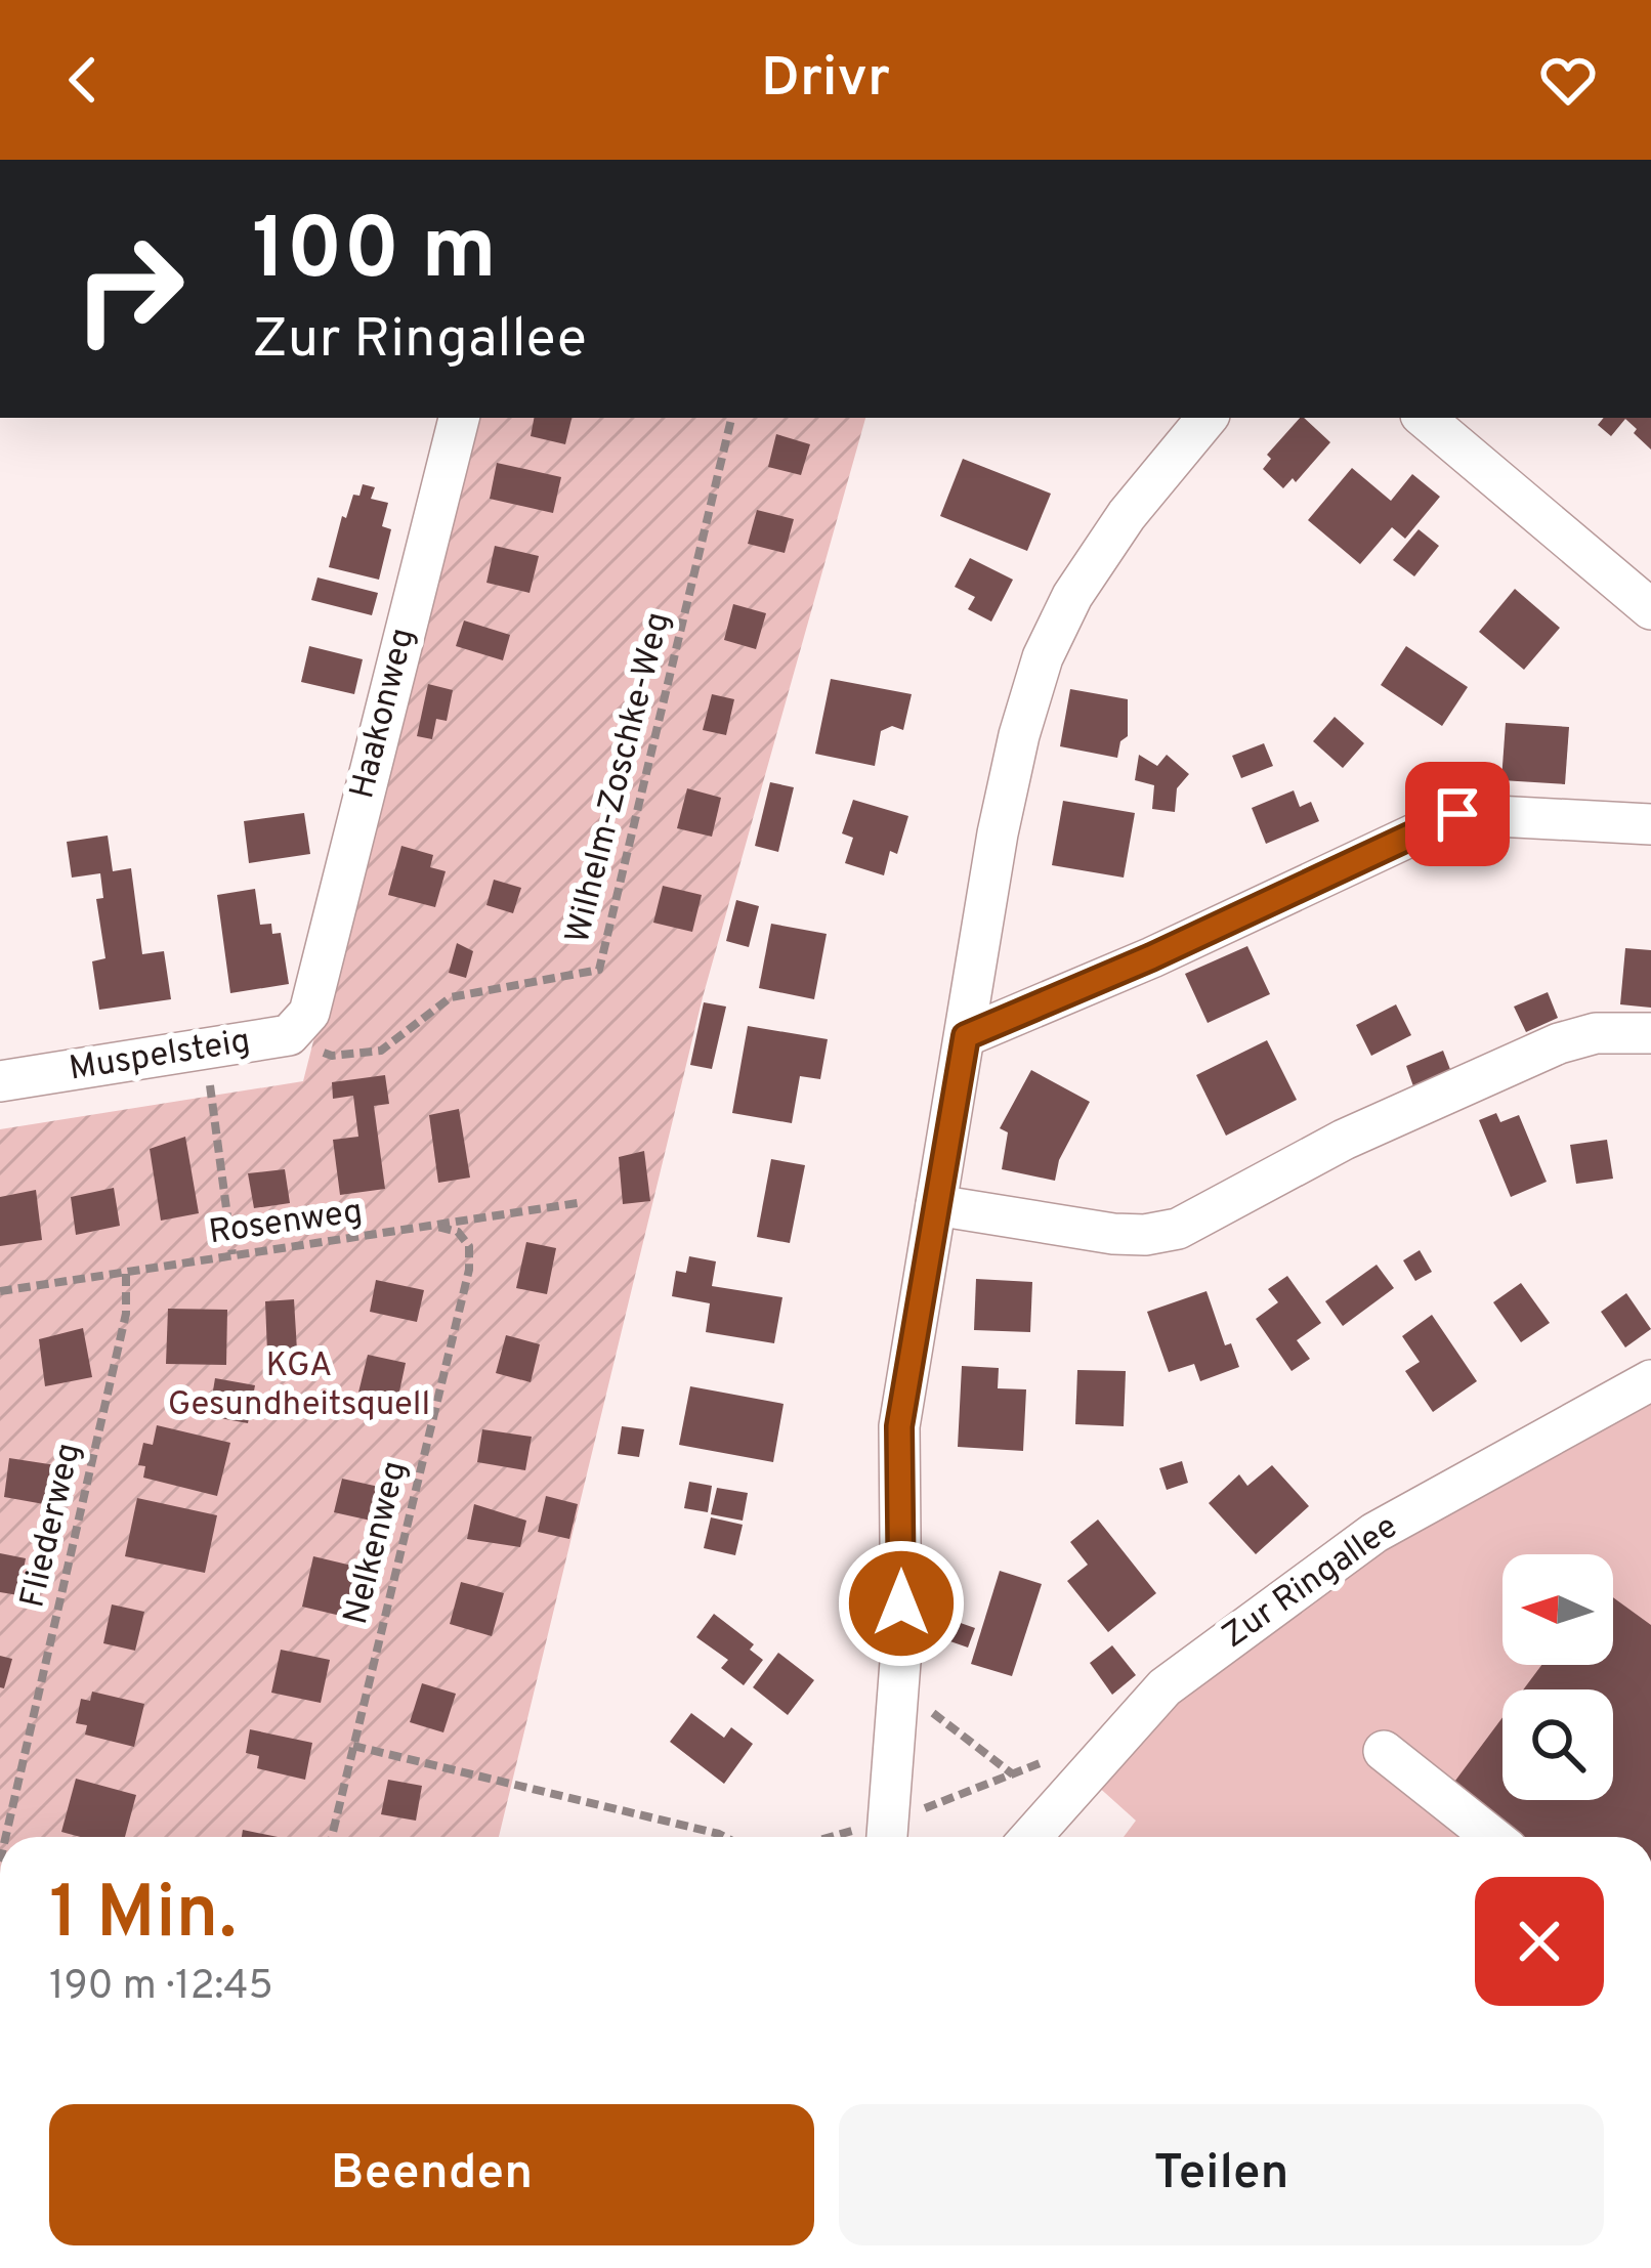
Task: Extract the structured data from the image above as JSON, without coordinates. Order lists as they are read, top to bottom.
{
  "streets": {
    "street": ["Haakonweg", "Muspelsteig", "Zur Ringallee"],
    "path": [
      "Wilhelm-Zoschke-Weg",
      "Rosenweg",
      "Fliederweg",
      "Nelkenweg"
    ]
  },
  "crossings": [
    ["Haakonweg", "Wilhelm-Zoschke-Weg"],
    ["Haakonweg", "Muspelsteig"],
    ["Wilhelm-Zoschke-Weg", "Muspelsteig"],
    ["Rosenweg", "Fliederweg"],
    ["Rosenweg", "Nelkenweg"]
  ],
  "parks": ["KGA Gesundheitsquell"],
  "north": "left",
  "page": {
    "header": "Drivr",
    "turn": ["100 m", "Zur Ringallee"],
    "heading": ["1 Min.", "190 m · 12:45"],
    "buttons": ["Beenden", "Teilen"]
  }
}
